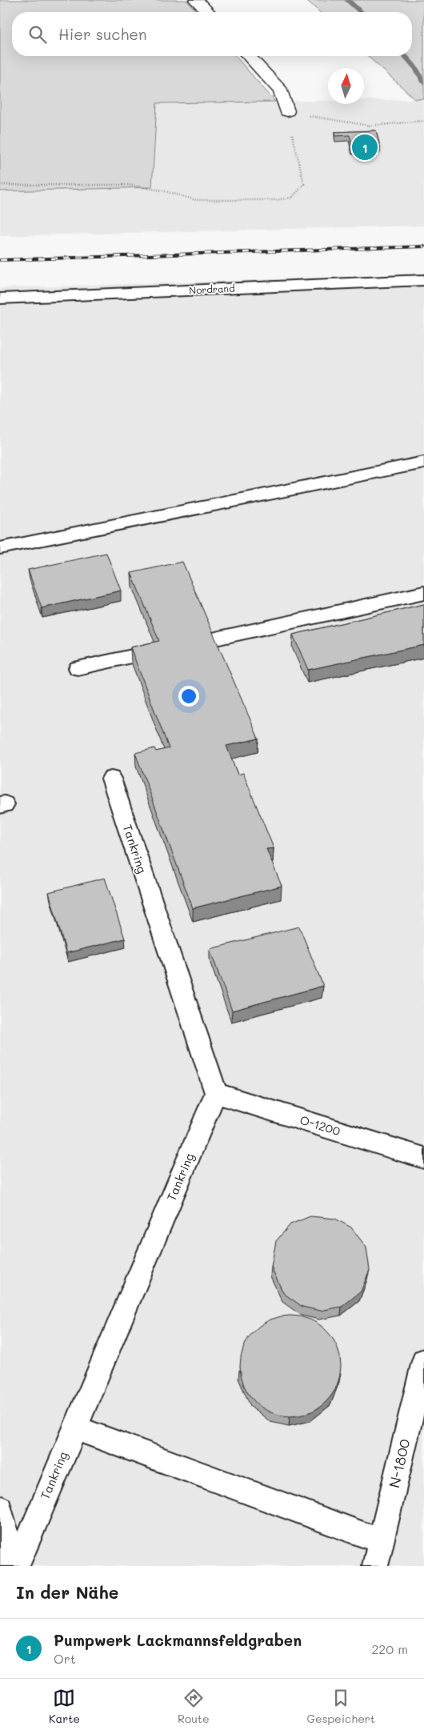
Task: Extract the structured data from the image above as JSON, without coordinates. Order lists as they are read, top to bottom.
{
  "streets": {
    "lane": [
      "Nordrand",
      "Tankring",
      "O-1200",
      "N-1800"
    ]
  },
  "crossings": [
    ["Tankring", "O-1200"]
  ],
  "north": "top",
  "page": {
    "search": "Hier suchen",
    "pins": "1",
    "heading": "In der Nähe",
    "list": [
      {
        "mark": "1",
        "name": "Pumpwerk Lackmannsfeldgraben",
        "note": "Ort",
        "value": "220 m"
      }
    ],
    "nav": ["Karte", "Route", "Gespeichert"]
  }
}
